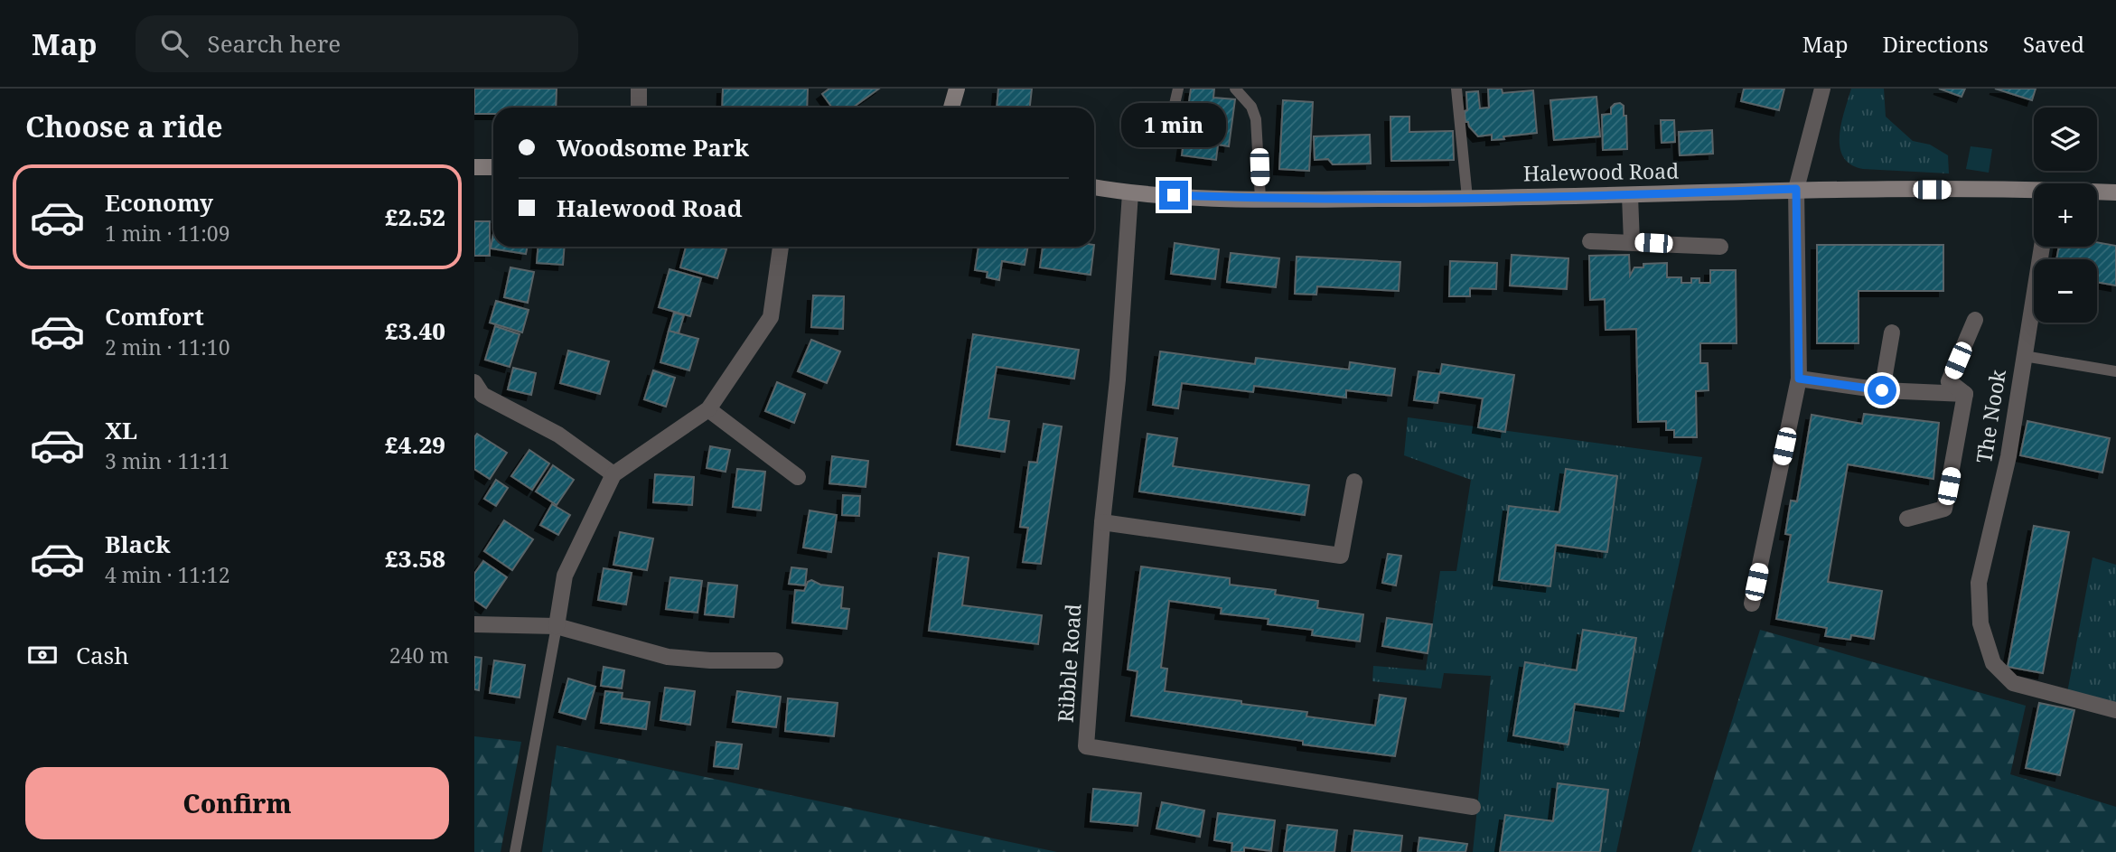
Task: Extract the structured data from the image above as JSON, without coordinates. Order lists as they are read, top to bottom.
{
  "streets": {
    "street": ["Halewood Road", "The Nook", "Ribble Road"]
  },
  "crossings": [
    ["Halewood Road", "Ribble Road"]
  ],
  "page": {
    "header": "Map",
    "search": "Search here",
    "nav": ["Map", "Directions", "Saved"],
    "heading": "Choose a ride",
    "bubble": "1 min",
    "map_buttons": ["+", "−"],
    "banner": ["Woodsome Park", "Halewood Road"],
    "list": [
      {
        "name": "Economy",
        "note": "1 min · 11:09",
        "value": "£2.52"
      },
      {
        "name": "Comfort",
        "note": "2 min · 11:10",
        "value": "£3.40"
      },
      {
        "name": "XL",
        "note": "3 min · 11:11",
        "value": "£4.29"
      },
      {
        "name": "Black",
        "note": "4 min · 11:12",
        "value": "£3.58"
      }
    ],
    "pay": ["Cash", "240 m"],
    "buttons": "Confirm"
  }
}
